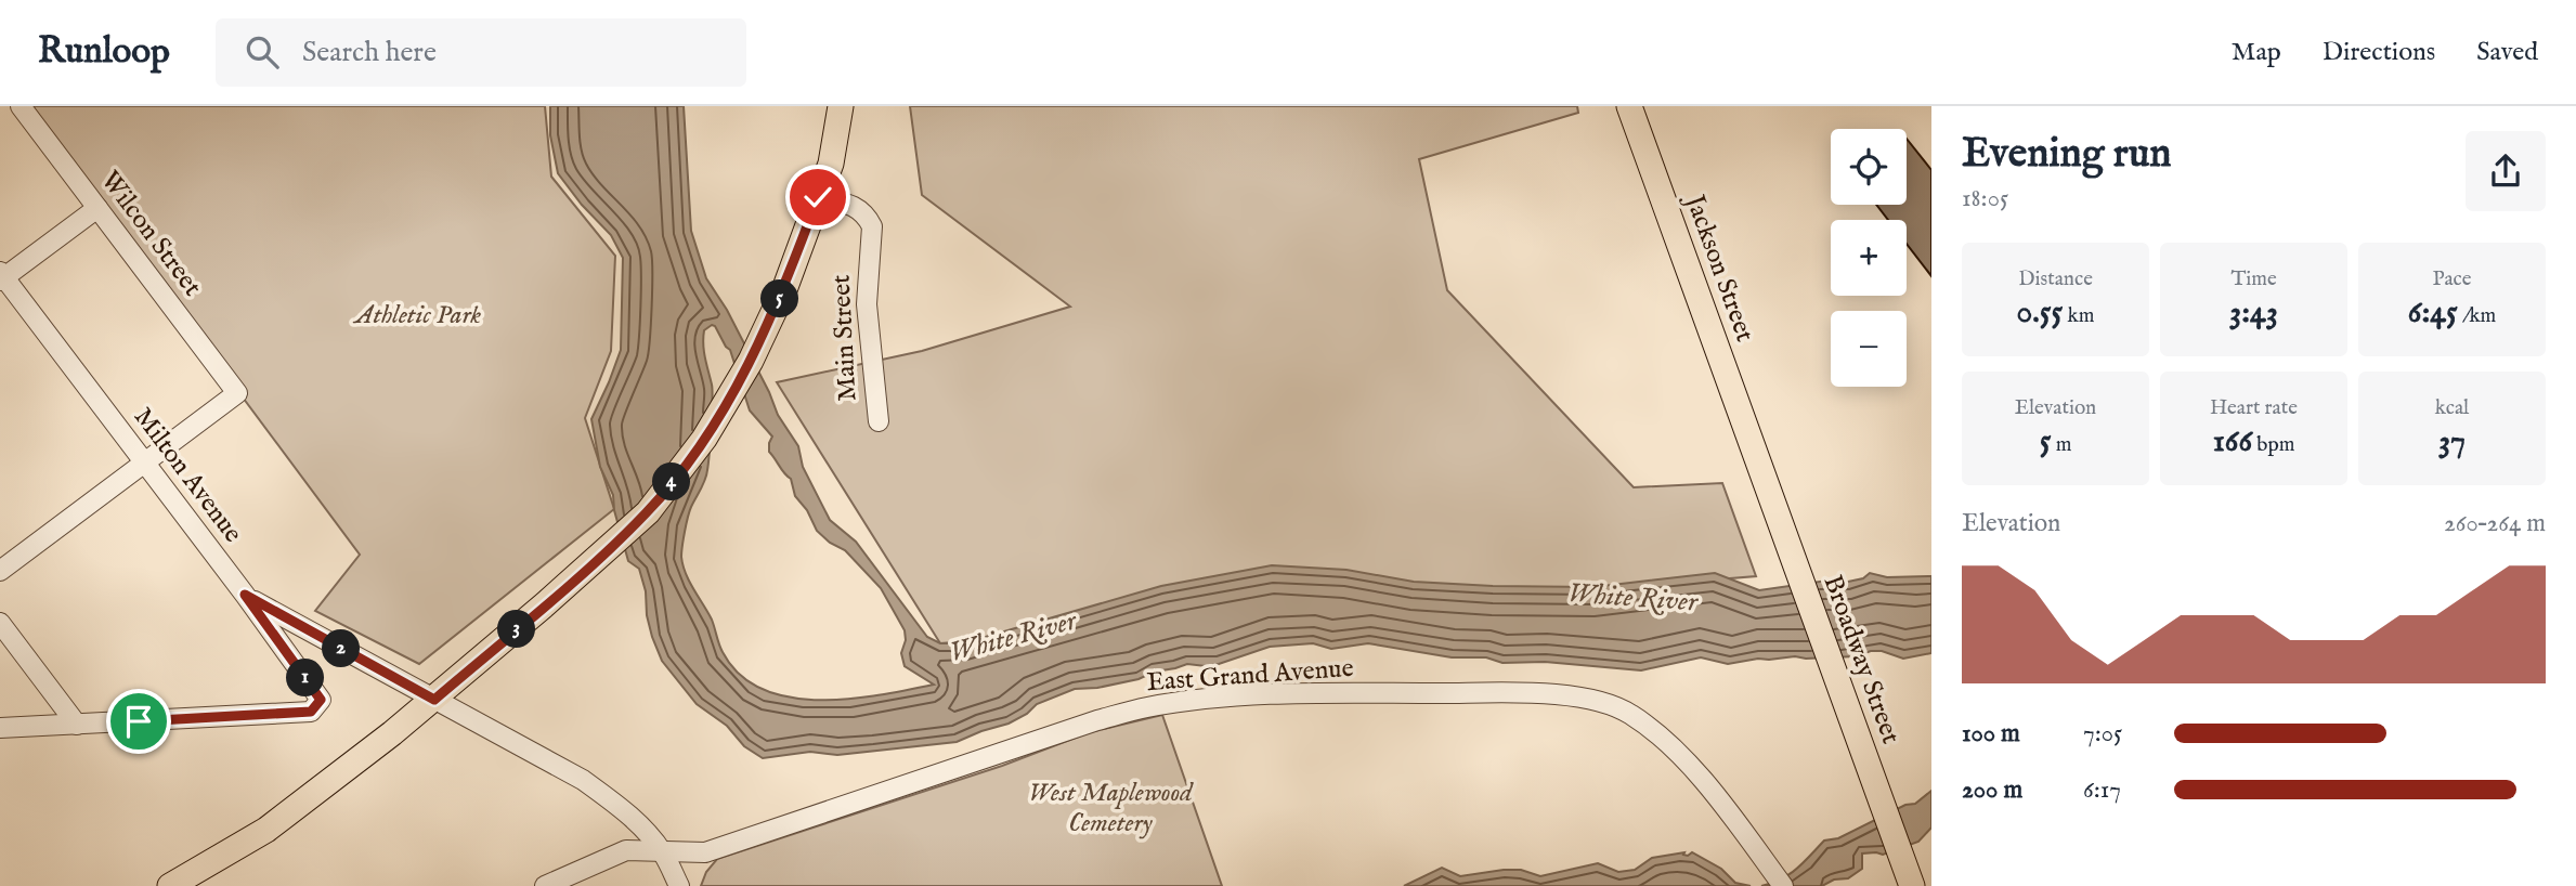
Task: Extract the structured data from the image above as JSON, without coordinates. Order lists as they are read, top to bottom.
{
  "streets": {
    "main road": ["Jackson Street", "Broadway Street"],
    "street": [
      "Wilcon Street",
      "Main Street",
      "Milton Avenue",
      "East Grand Avenue"
    ]
  },
  "crossings": [
    ["Wilcon Street", "Milton Avenue"],
    ["Jackson Street", "Broadway Street"]
  ],
  "water": ["White River"],
  "parks": ["Athletic Park", "West Maplewood Cemetery"],
  "page": {
    "header": "Runloop",
    "search": "Search here",
    "nav": ["Map", "Directions", "Saved"],
    "heading": ["Evening run", "18:05"],
    "map_buttons": ["+", "−"],
    "stats": [
      ["Distance", "0.55 km"],
      ["Time", "3:43"],
      ["Pace", "6:45 /km"],
      ["Elevation", "5 m"],
      ["Heart rate", "166 bpm"],
      ["kcal", "37"]
    ],
    "pins": [
      "5",
      "4",
      "3",
      "2",
      "1"
    ],
    "chart": ["Elevation", "260–264 m"],
    "list": [
      {
        "name": "100 m",
        "note": "7:05"
      },
      {
        "name": "200 m",
        "note": "6:17"
      }
    ]
  }
}
